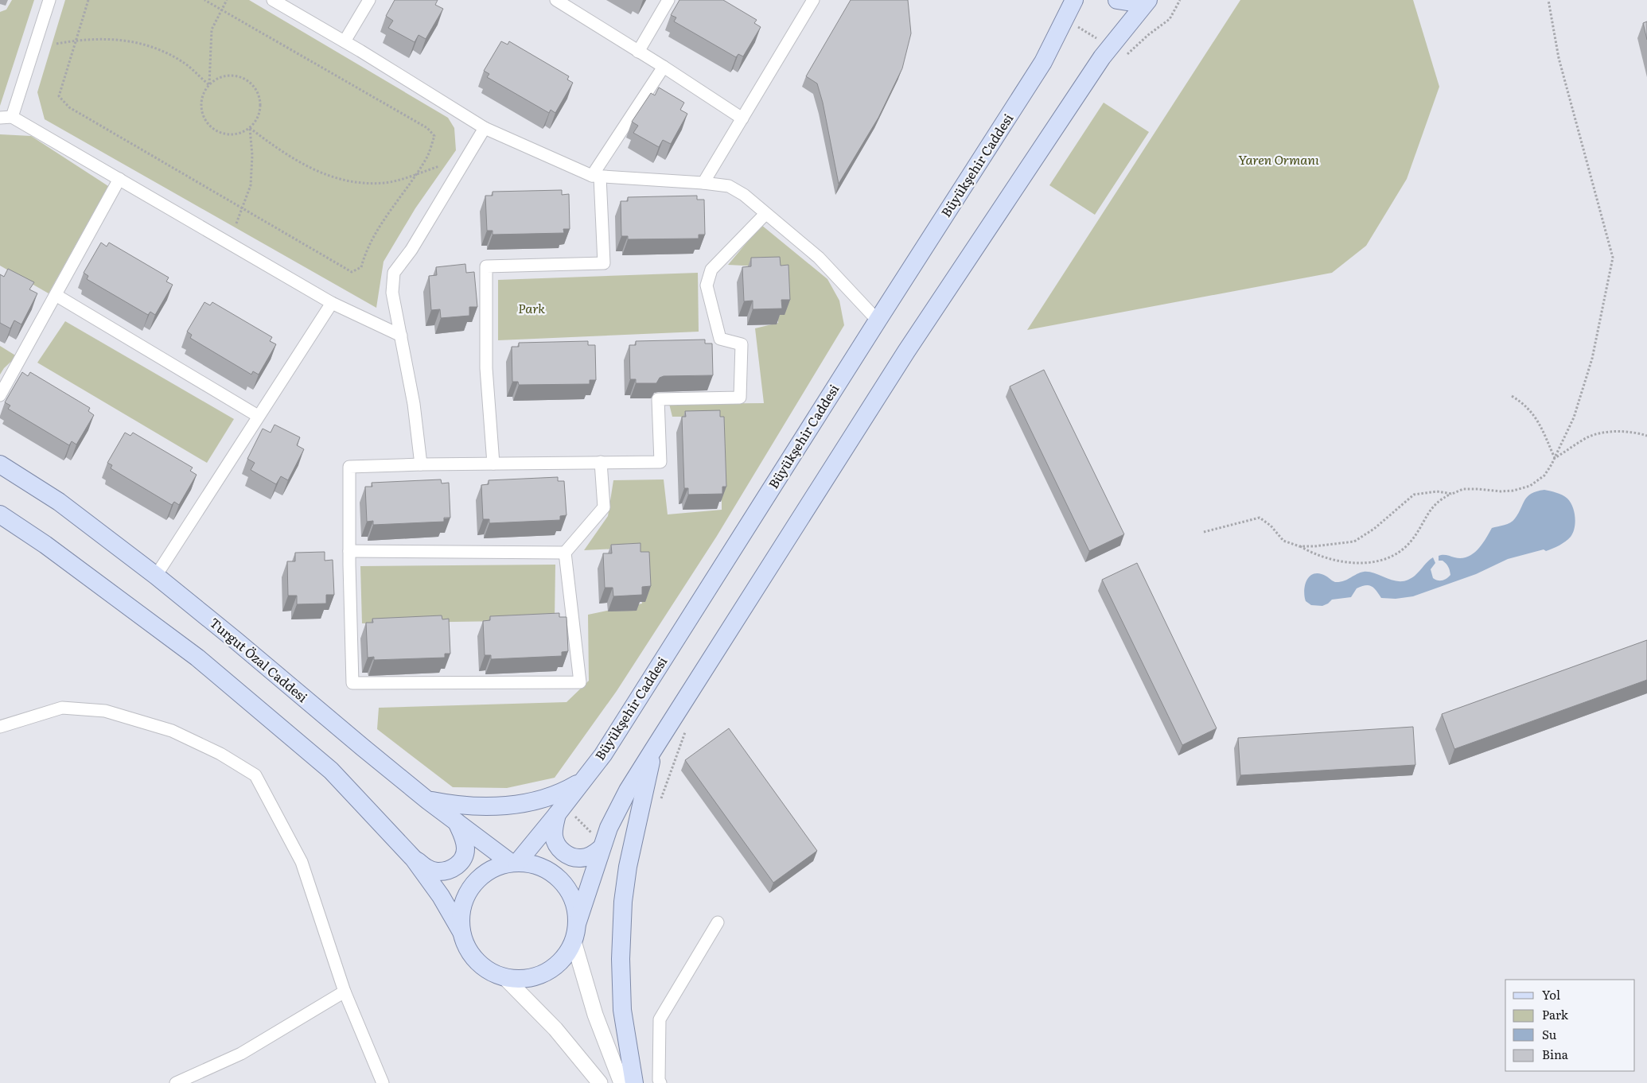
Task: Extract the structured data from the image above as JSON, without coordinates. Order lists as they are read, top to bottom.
{
  "streets": {
    "main road": ["Büyükşehir Caddesi", "Turgut Özal Caddesi"]
  },
  "crossings": [
    ["Büyükşehir Caddesi", "Turgut Özal Caddesi"]
  ],
  "parks": ["Yaren Ormanı", "Park"],
  "legend": [
    "Yol",
    "Park",
    "Su",
    "Bina"
  ]
}
